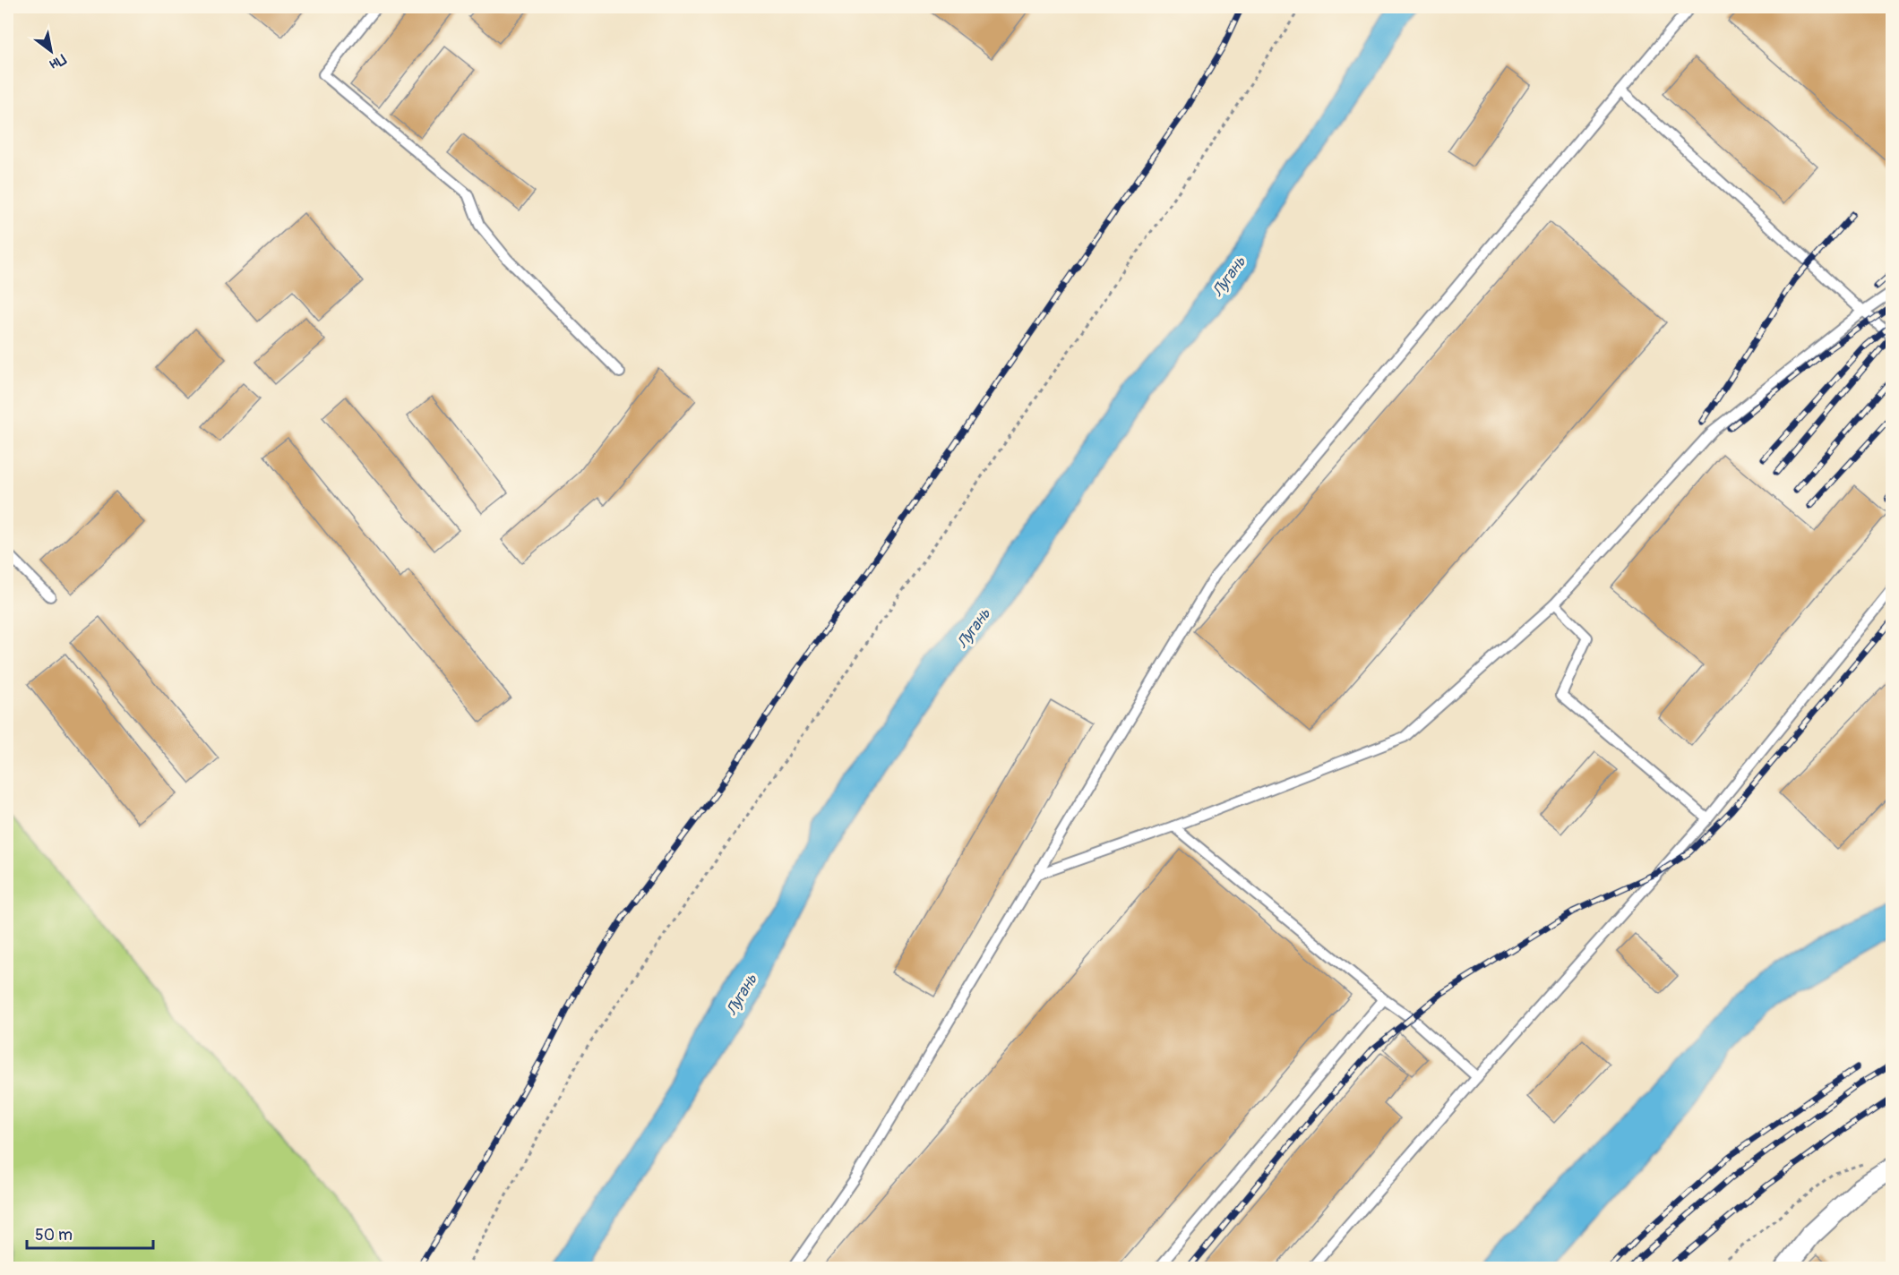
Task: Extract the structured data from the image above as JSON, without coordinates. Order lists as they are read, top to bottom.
{
  "water": ["Лугань"],
  "scale_bar": "50 m",
  "north": "bottom right"
}
